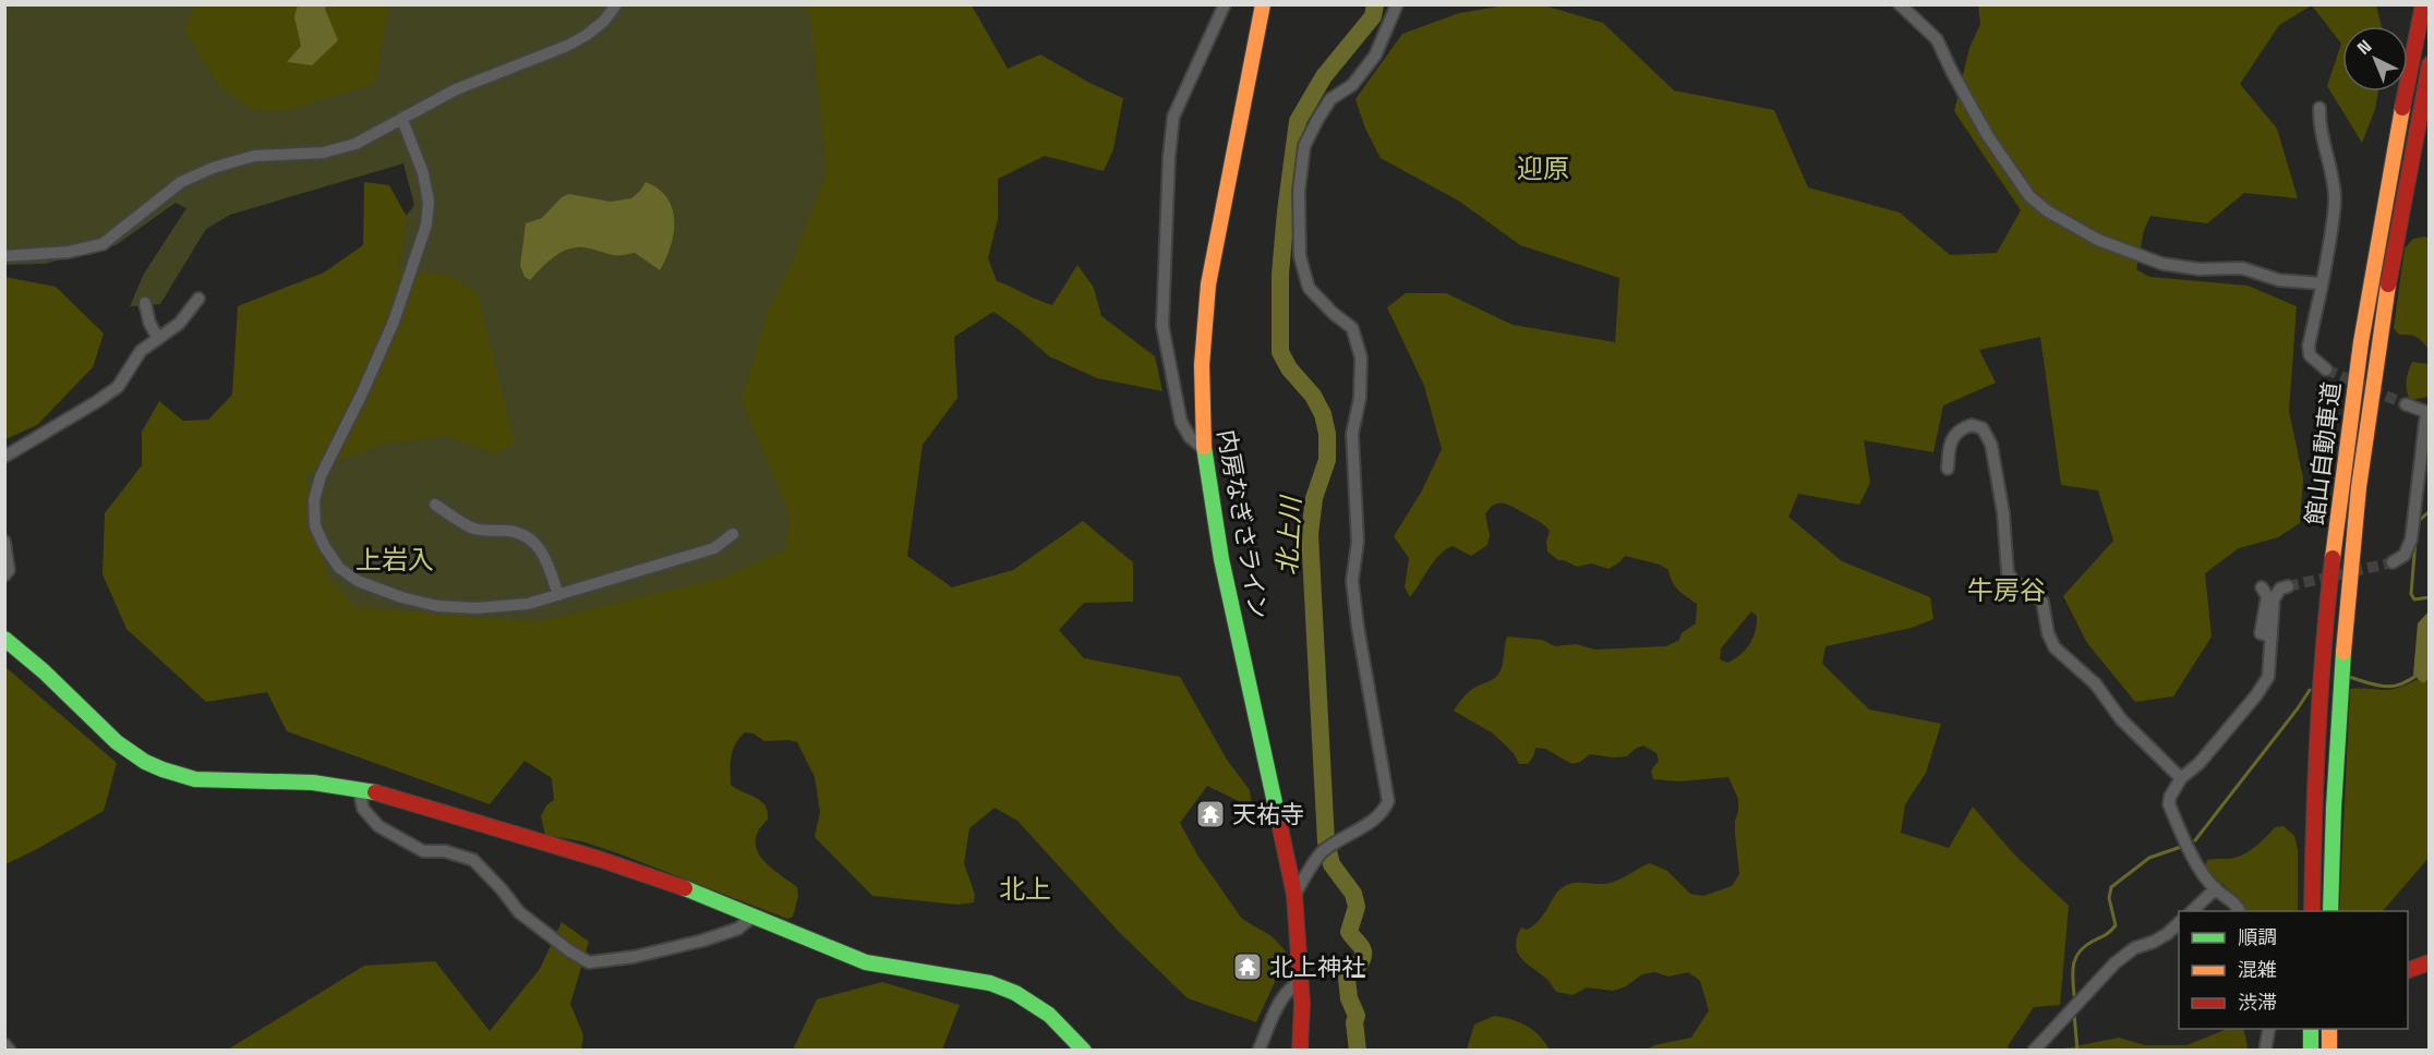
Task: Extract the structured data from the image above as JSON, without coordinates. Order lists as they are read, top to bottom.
{
  "streets": {
    "main road": ["館山自動車道", "内房なぎさライン"]
  },
  "districts": [
    "迎原",
    "上岩入",
    "牛房谷",
    "北上"
  ],
  "water": ["北上川"],
  "places": {
    "temple": ["天祐寺", "北上神社"]
  },
  "legend": ["順調", "混雑", "渋滞"],
  "north": "top left"
}
